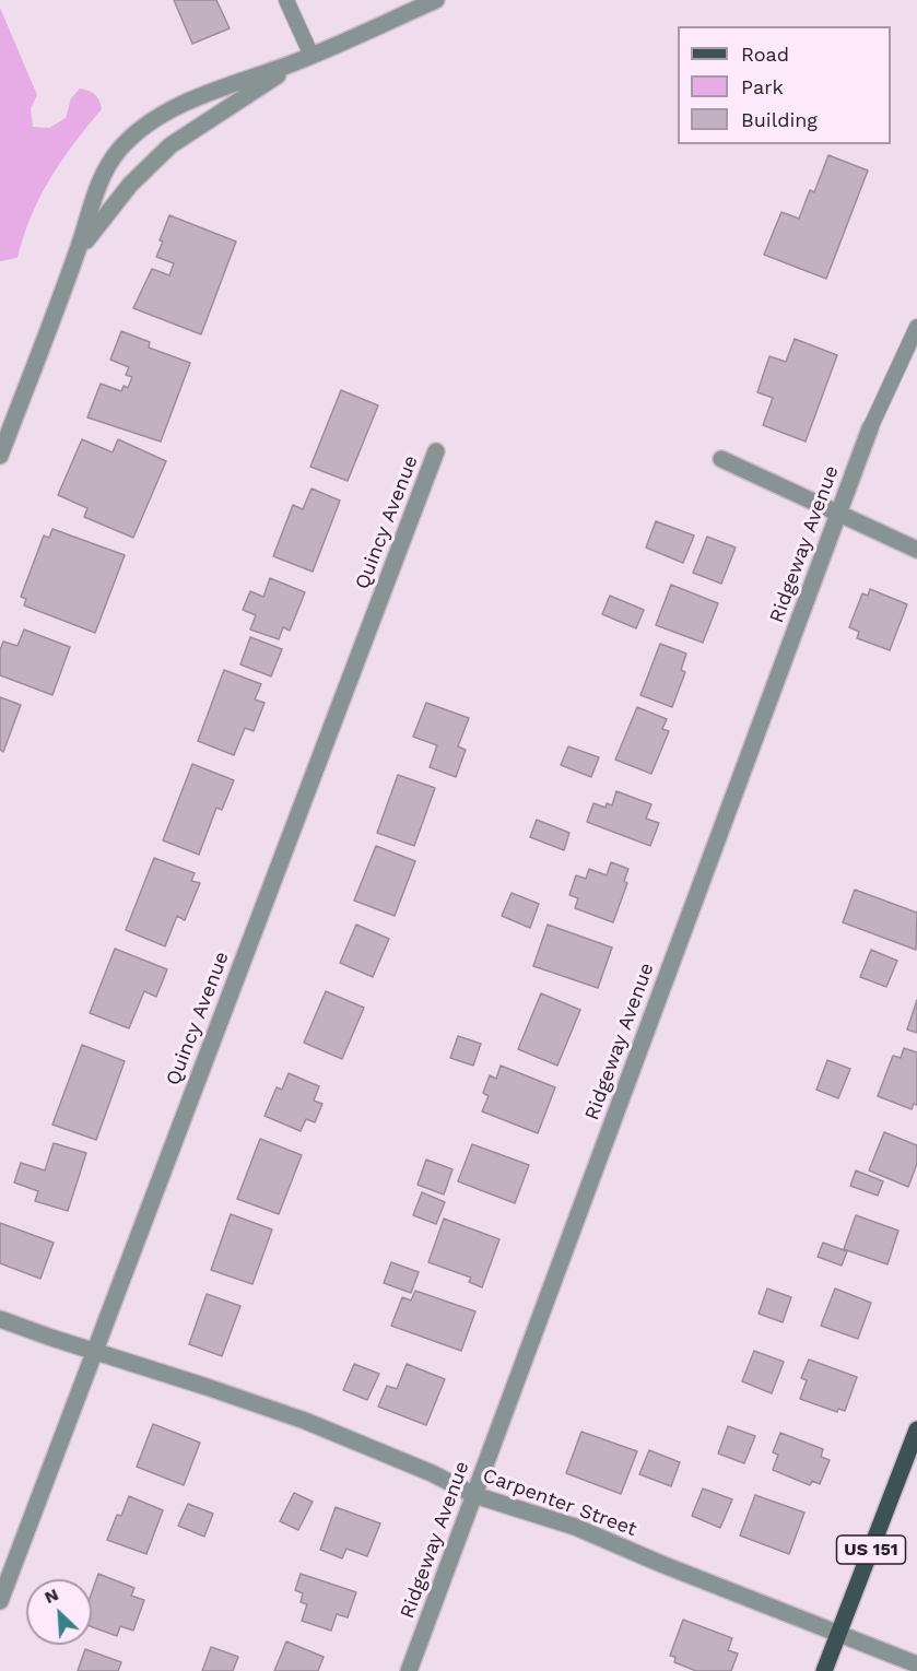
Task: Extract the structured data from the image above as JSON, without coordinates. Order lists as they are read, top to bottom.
{
  "streets": {
    "main road": ["US 151"],
    "street": ["Quincy Avenue", "Ridgeway Avenue", "Carpenter Street"]
  },
  "crossings": [
    ["Quincy Avenue", "Carpenter Street"],
    ["Ridgeway Avenue", "Carpenter Street"],
    ["Carpenter Street", "US 151"]
  ],
  "legend": ["Road", "Park", "Building"],
  "north": "top left"
}
